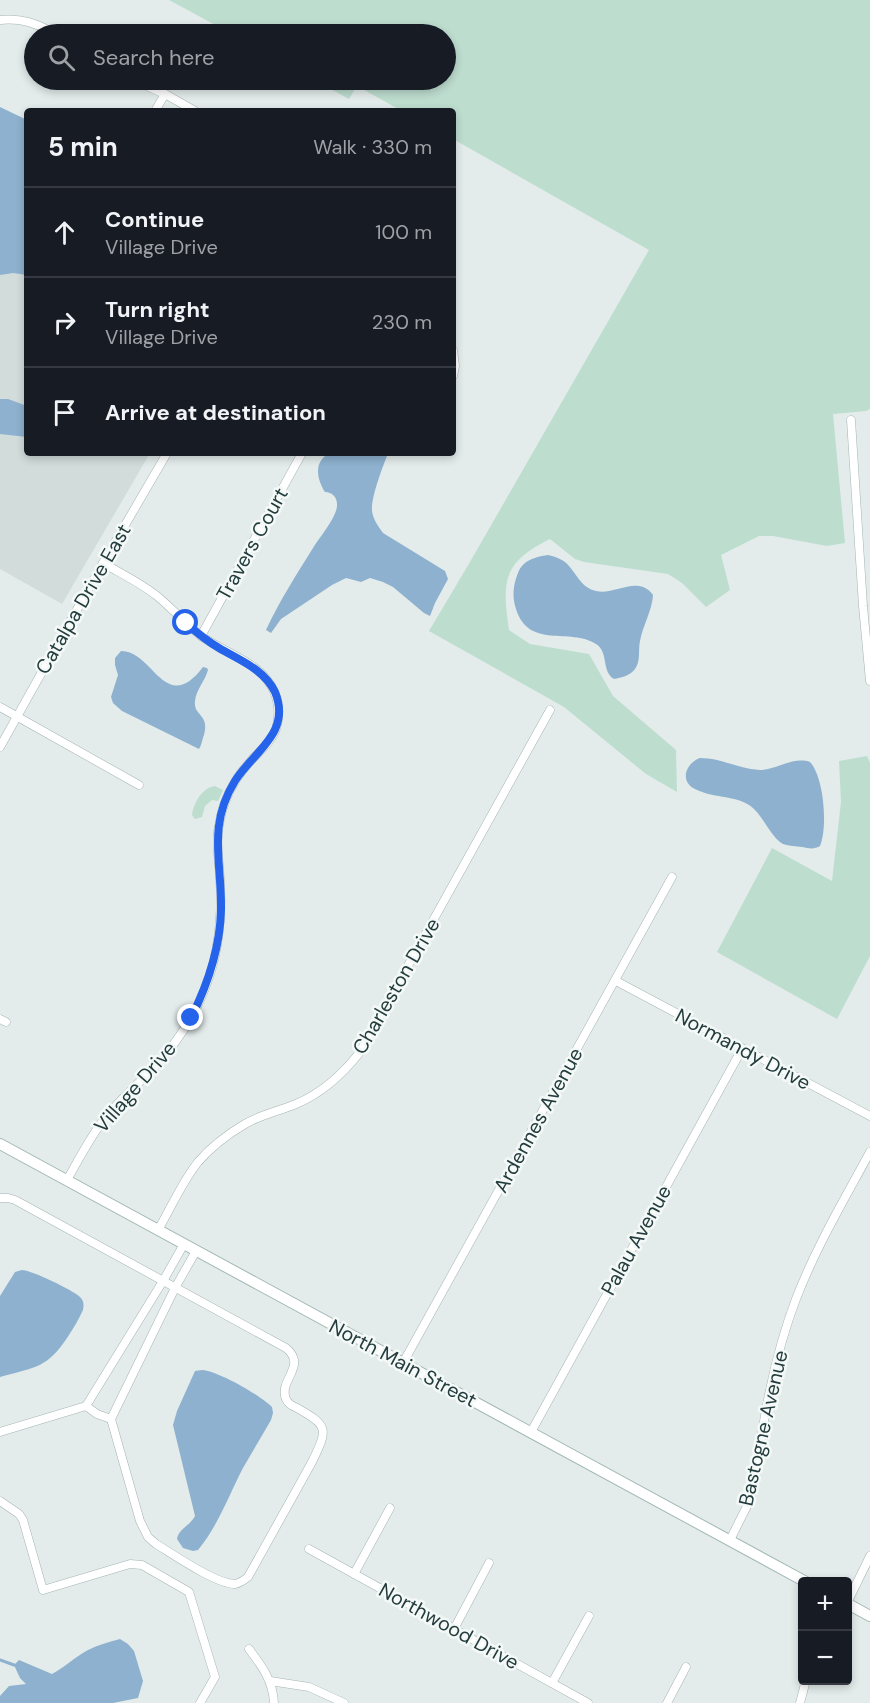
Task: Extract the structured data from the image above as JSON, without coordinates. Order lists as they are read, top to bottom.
{
  "streets": {
    "main road": ["North Main Street"],
    "street": [
      "Travers Court",
      "Catalpa Drive East",
      "Charleston Drive",
      "Normandy Drive",
      "Village Drive",
      "Ardennes Avenue",
      "Palau Avenue",
      "Bastogne Avenue",
      "Northwood Drive"
    ]
  },
  "crossings": [
    ["Travers Court", "Village Drive"],
    ["Catalpa Drive East", "Village Drive"],
    ["Charleston Drive", "North Main Street"],
    ["Normandy Drive", "Ardennes Avenue"],
    ["Normandy Drive", "Palau Avenue"],
    ["Village Drive", "North Main Street"],
    ["Ardennes Avenue", "North Main Street"],
    ["Palau Avenue", "North Main Street"],
    ["North Main Street", "Bastogne Avenue"]
  ],
  "page": {
    "search": "Search here",
    "heading": ["5 min", "Walk · 330 m"],
    "list": [
      ["Continue", "Village Drive", "100 m"],
      ["Turn right", "Village Drive", "230 m"],
      "Arrive at destination"
    ],
    "map_buttons": ["+", "−"]
  }
}
